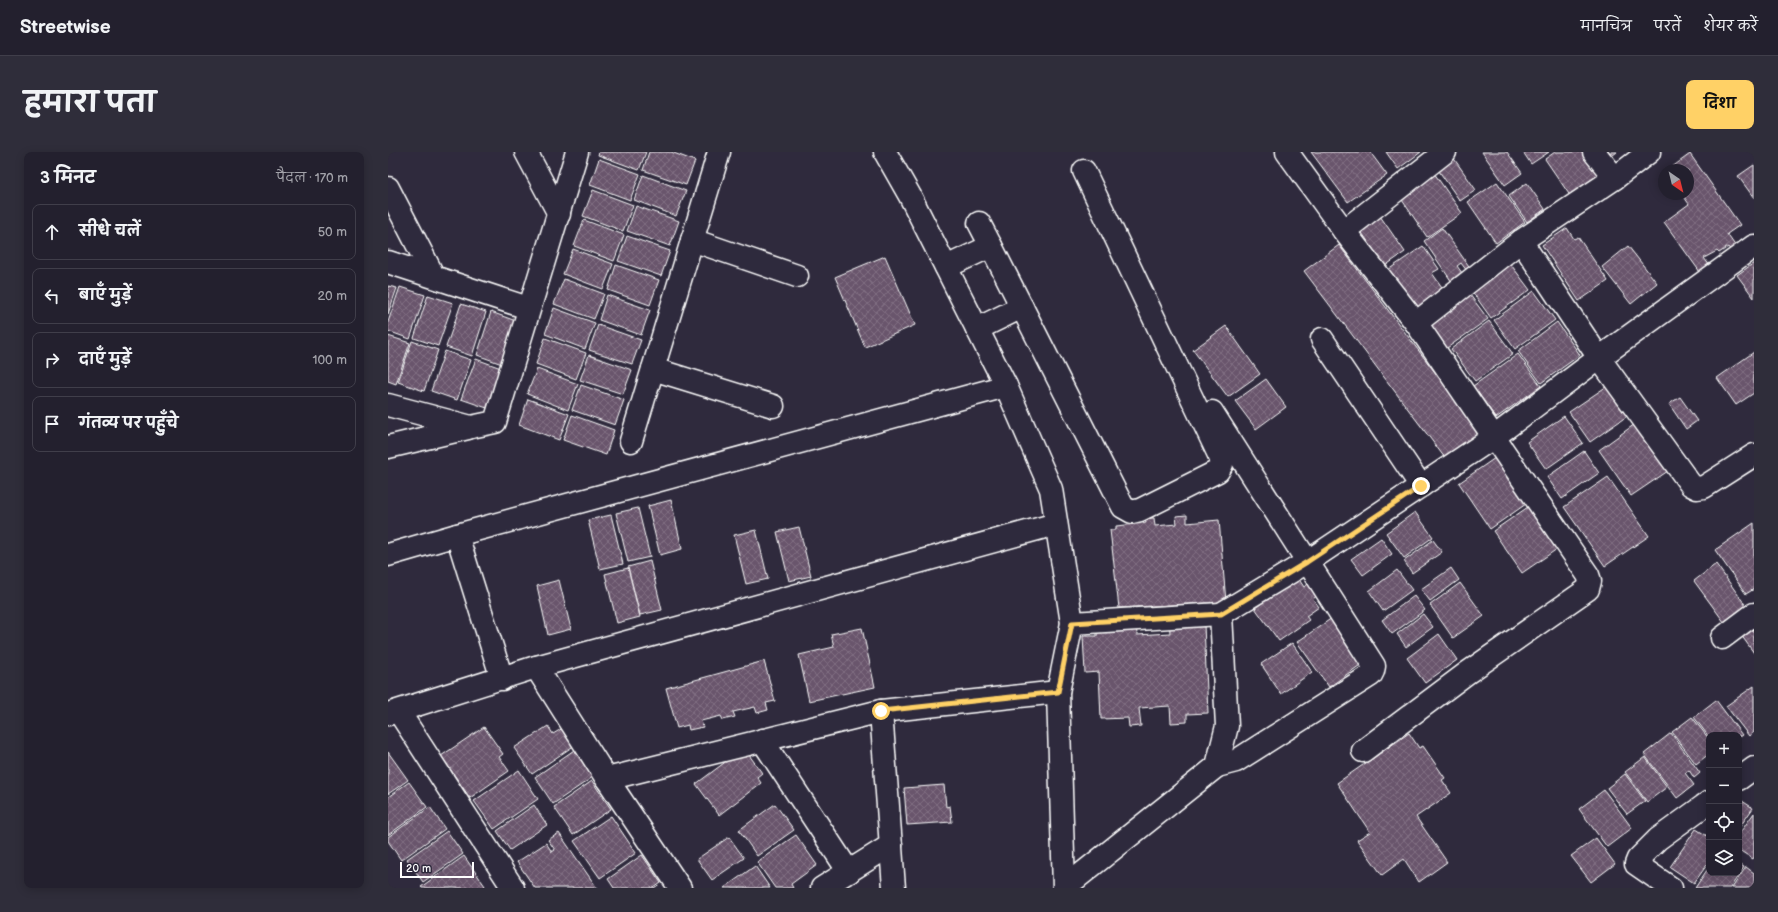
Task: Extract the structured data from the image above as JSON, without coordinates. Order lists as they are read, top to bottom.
{
  "scale_bar": "20 m",
  "north": "bottom right",
  "page": {
    "header": "Streetwise",
    "nav": ["मानचित्र", "परतें", "शेयर करें"],
    "title": "हमारा पता",
    "buttons": "दिशा",
    "heading": ["3 मिनट", "पैदल · 170 m"],
    "list": [
      ["सीधे चलें", "50 m"],
      ["बाएँ मुड़ें", "20 m"],
      ["दाएँ मुड़ें", "100 m"],
      "गंतव्य पर पहुँचे"
    ],
    "map_buttons": ["+", "−"],
    "scale": "20 m"
  }
}
